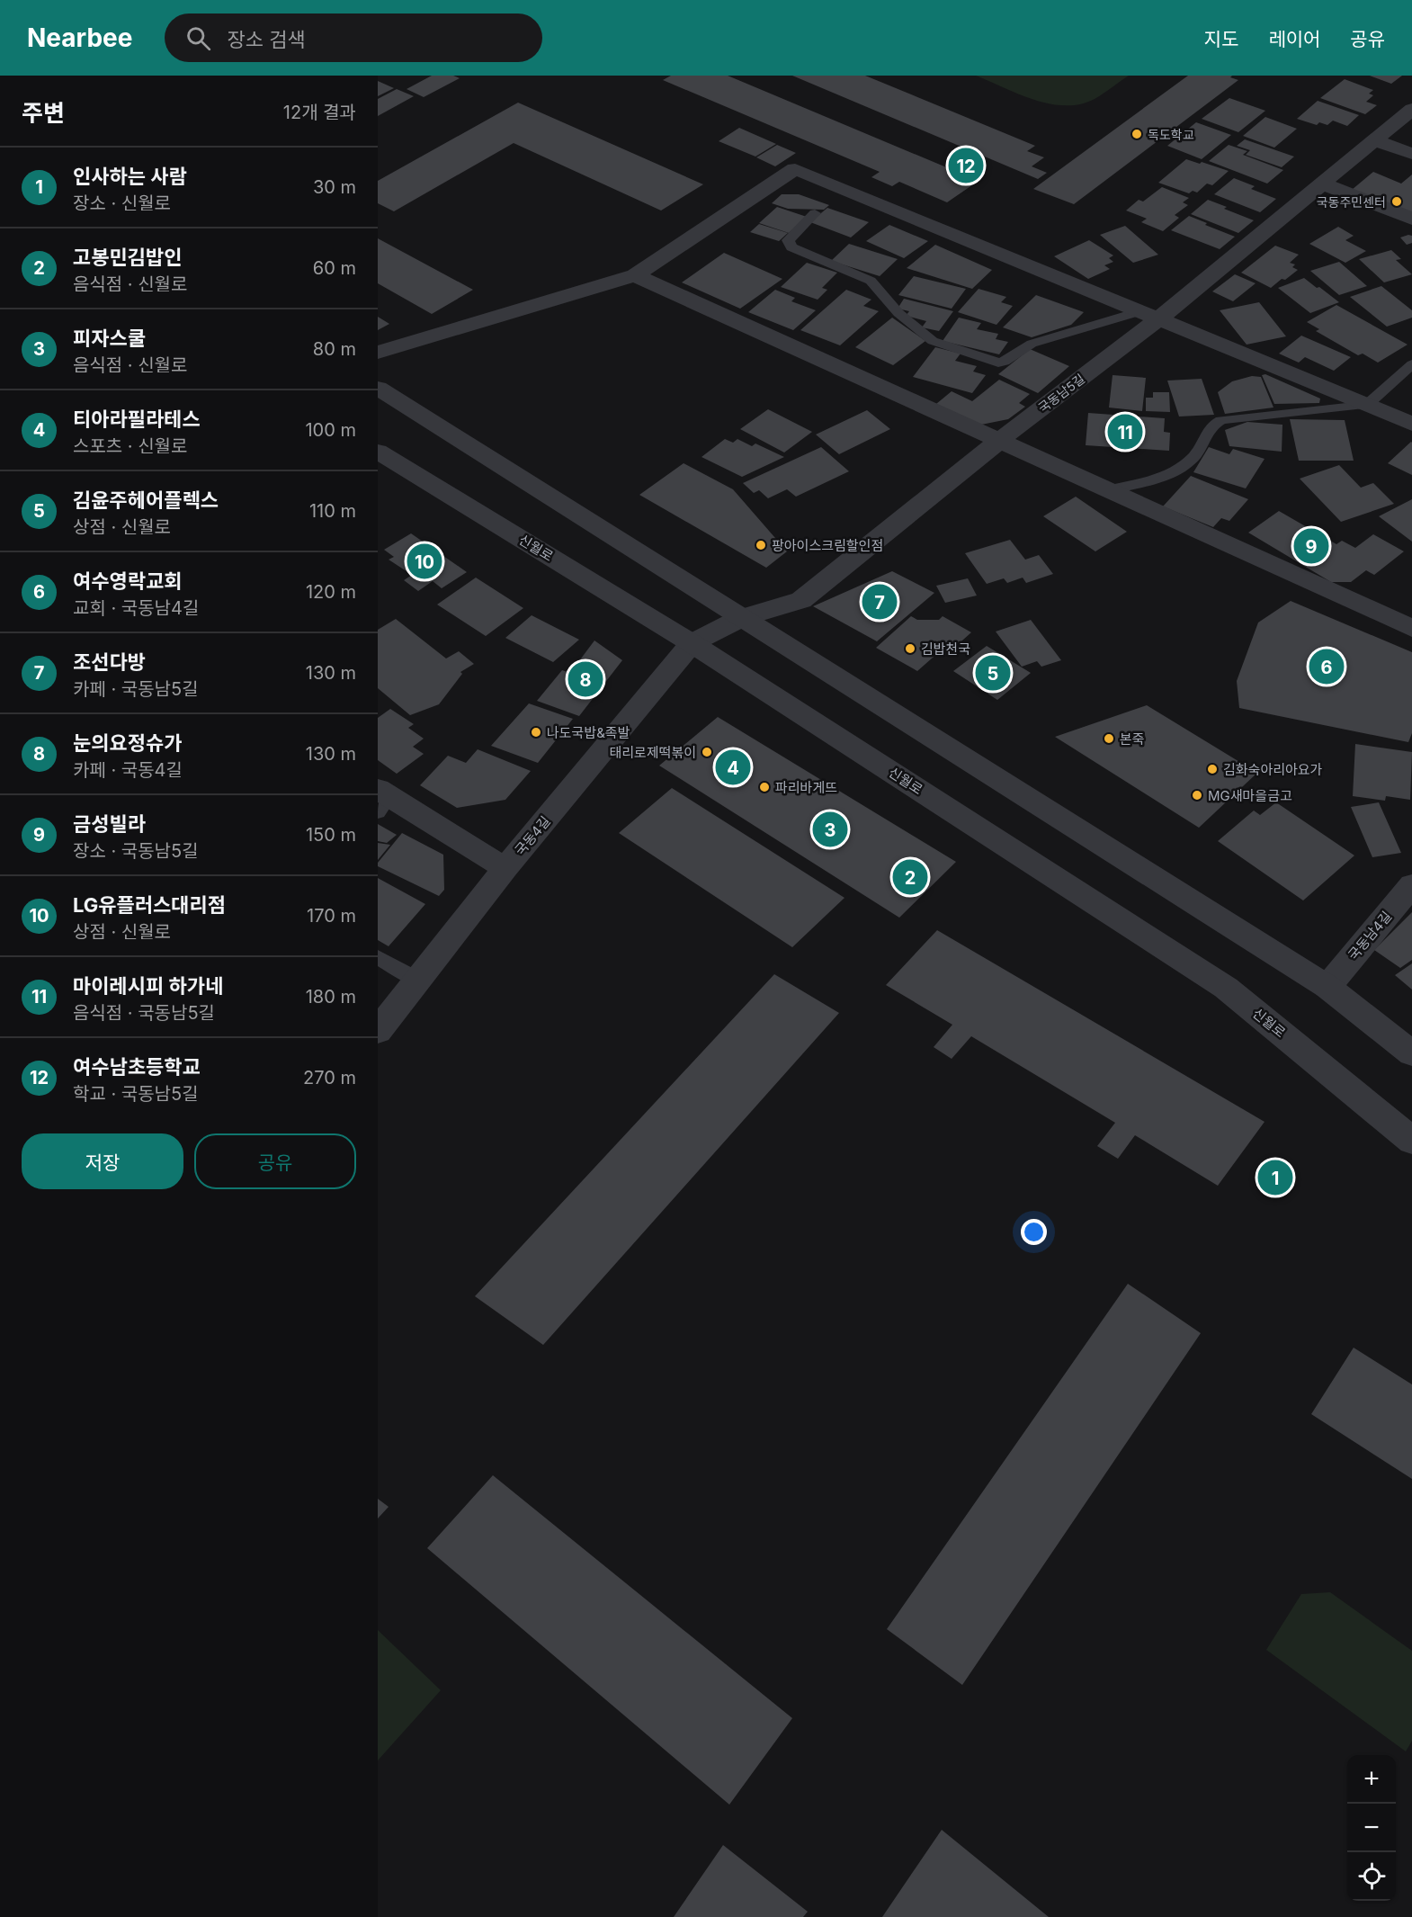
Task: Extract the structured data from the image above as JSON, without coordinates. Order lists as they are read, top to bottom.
{
  "streets": {
    "street": [
      "국동남5길",
      "신월로",
      "국동4길",
      "국동남4길"
    ]
  },
  "crossings": [
    ["국동남5길", "신월로"],
    ["국동남5길", "국동4길"],
    ["신월로", "국동4길"]
  ],
  "places": [
    "독도학교",
    "국동주민센터",
    "팡아이스크림할인점",
    "김밥천국",
    "나도국밥&족발",
    "본죽",
    "태리로제떡볶이",
    "김화숙아리아요가",
    "파리바게뜨",
    "MG새마을금고"
  ],
  "page": {
    "header": "Nearbee",
    "search": "장소 검색",
    "nav": ["지도", "레이어", "공유"],
    "heading": ["주변", "12개 결과"],
    "list": [
      {
        "mark": "1",
        "name": "인사하는 사람",
        "note": "장소 · 신월로",
        "value": "30 m"
      },
      {
        "mark": "2",
        "name": "고봉민김밥인",
        "note": "음식점 · 신월로",
        "value": "60 m"
      },
      {
        "mark": "3",
        "name": "피자스쿨",
        "note": "음식점 · 신월로",
        "value": "80 m"
      },
      {
        "mark": "4",
        "name": "티아라필라테스",
        "note": "스포츠 · 신월로",
        "value": "100 m"
      },
      {
        "mark": "5",
        "name": "김윤주헤어플렉스",
        "note": "상점 · 신월로",
        "value": "110 m"
      },
      {
        "mark": "6",
        "name": "여수영락교회",
        "note": "교회 · 국동남4길",
        "value": "120 m"
      },
      {
        "mark": "7",
        "name": "조선다방",
        "note": "카페 · 국동남5길",
        "value": "130 m"
      },
      {
        "mark": "8",
        "name": "눈의요정슈가",
        "note": "카페 · 국동4길",
        "value": "130 m"
      },
      {
        "mark": "9",
        "name": "금성빌라",
        "note": "장소 · 국동남5길",
        "value": "150 m"
      },
      {
        "mark": "10",
        "name": "LG유플러스대리점",
        "note": "상점 · 신월로",
        "value": "170 m"
      },
      {
        "mark": "11",
        "name": "마이레시피 하가네",
        "note": "음식점 · 국동남5길",
        "value": "180 m"
      },
      {
        "mark": "12",
        "name": "여수남초등학교",
        "note": "학교 · 국동남5길",
        "value": "270 m"
      }
    ],
    "pins": [
      "12",
      "11",
      "9",
      "10",
      "7",
      "6",
      "5",
      "8",
      "4",
      "3",
      "2",
      "1"
    ],
    "buttons": ["저장", "공유"],
    "map_buttons": ["+", "−"]
  }
}
